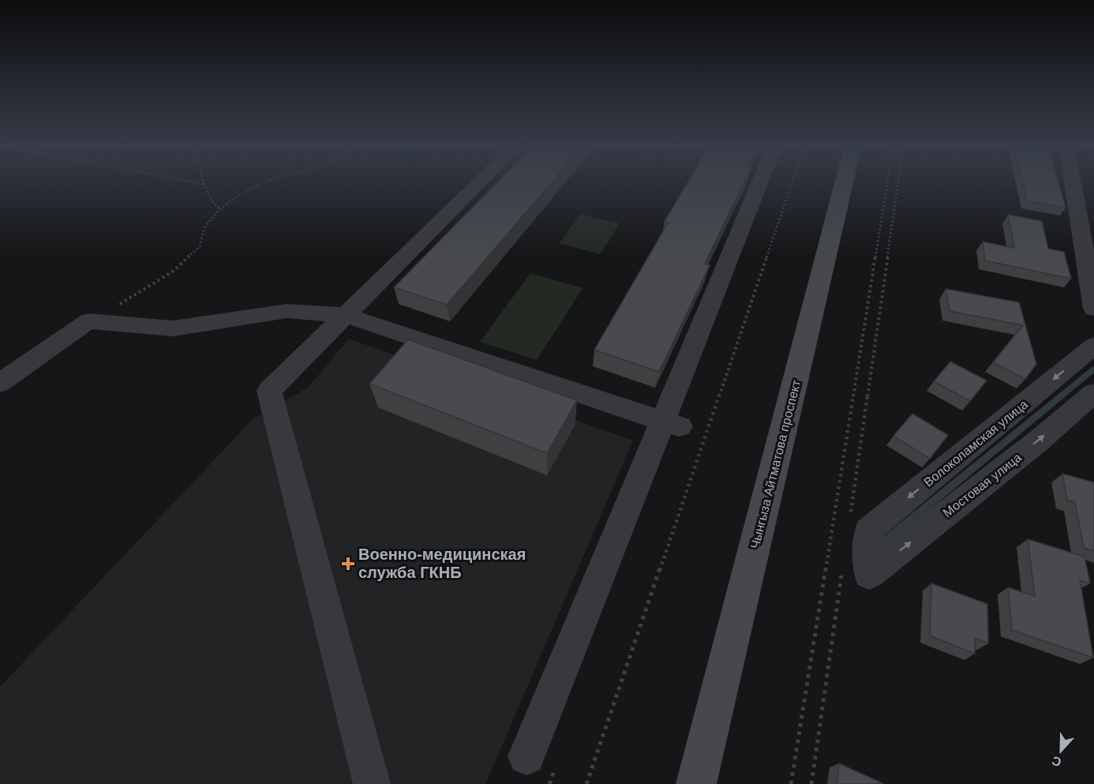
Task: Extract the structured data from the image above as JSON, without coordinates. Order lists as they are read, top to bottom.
{
  "streets": {
    "main road": ["Чынгыза Айтматова проспект"],
    "street": ["Волоколамская улица", "Мостовая улица"]
  },
  "crossings": [
    ["Волоколамская улица", "Мостовая улица"]
  ],
  "one_way": ["Волоколамская улица", "Мостовая улица"],
  "places": {
    "health": ["Военно-медицинская служба ГКНБ"]
  },
  "north": "bottom"
}
